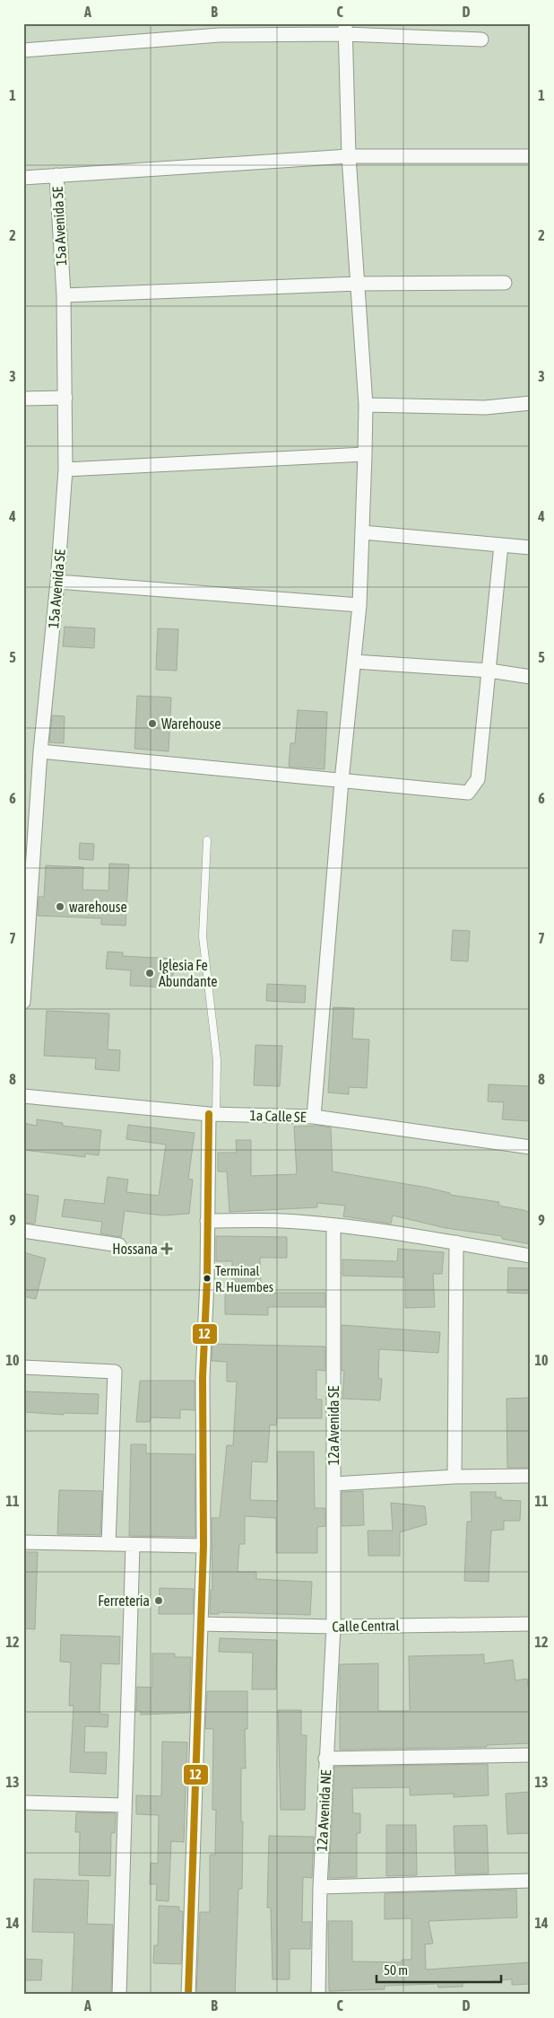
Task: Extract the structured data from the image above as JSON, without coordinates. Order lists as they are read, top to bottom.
{
  "streets": {
    "street": [
      "15a Avenida SE",
      "1a Calle SE",
      "12a Avenida SE",
      "Calle Central",
      "12a Avenida NE"
    ]
  },
  "crossings": [
    ["12a Avenida SE", "Calle Central"],
    ["12a Avenida SE", "12a Avenida NE"],
    ["Calle Central", "12a Avenida NE"]
  ],
  "places": {
    "other": [
      "Warehouse",
      "warehouse",
      "Iglesia Fe Abundante",
      "Terminal R. Huembes",
      "Ferretería"
    ],
    "health": ["Hossana"]
  },
  "lines": ["transit line 12"],
  "scale_bar": "50 m",
  "grid": {
    "columns": [
      "A",
      "B",
      "C",
      "D"
    ],
    "rows": [
      "1",
      "2",
      "3",
      "4",
      "5",
      "6",
      "7",
      "8",
      "9",
      "10",
      "11",
      "12",
      "13",
      "14"
    ]
  }
}
